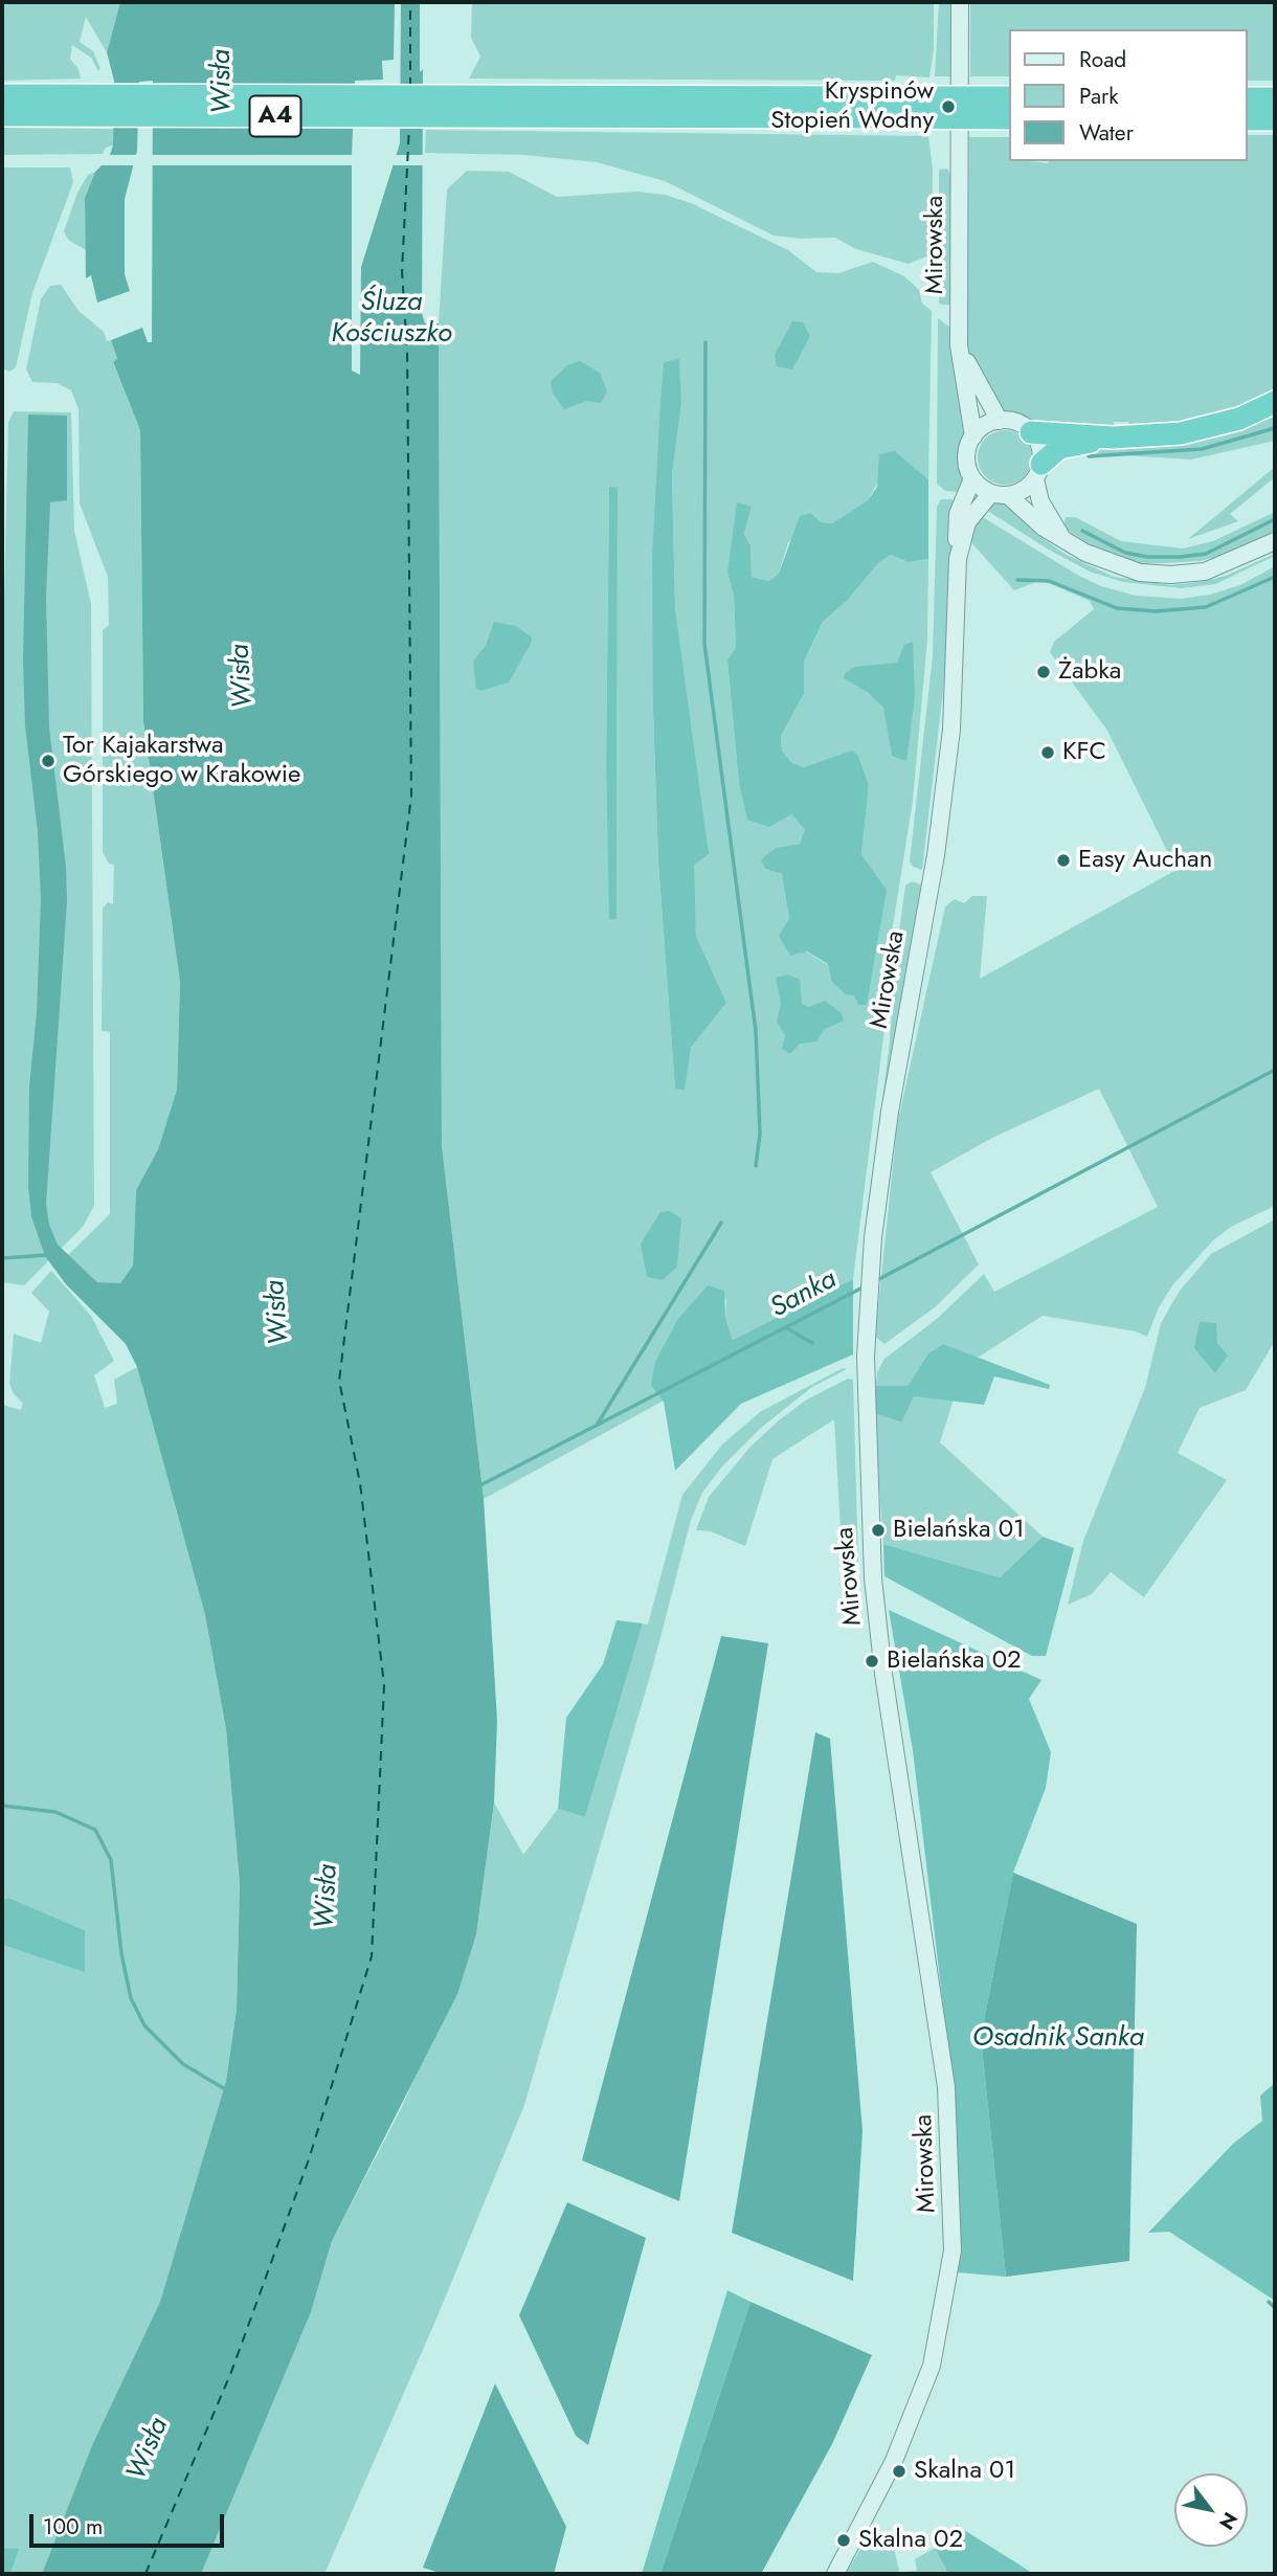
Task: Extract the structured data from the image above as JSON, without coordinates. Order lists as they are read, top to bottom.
{
  "streets": {
    "highway": ["A4"],
    "main road": ["Mirowska"]
  },
  "water": [
    "Wisła",
    "Śluza Kościuszko",
    "Sanka",
    "Osadnik Sanka"
  ],
  "places": [
    "Kryspinów Stopień Wodny",
    "Żabka",
    "KFC",
    "Tor Kajakarstwa Górskiego w Krakowie",
    "Easy Auchan",
    "Bielańska 01",
    "Bielańska 02",
    "Skalna 01",
    "Skalna 02"
  ],
  "legend": ["Road", "Park", "Water"],
  "scale_bar": "100 m",
  "north": "bottom right"
}
